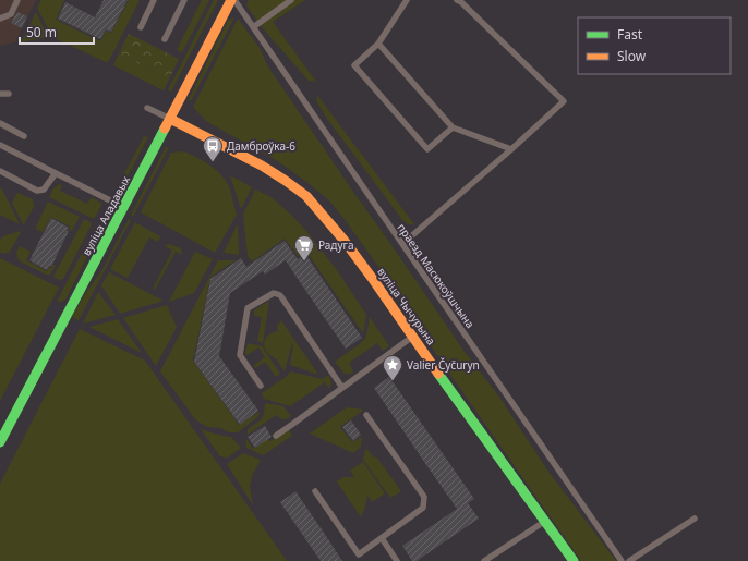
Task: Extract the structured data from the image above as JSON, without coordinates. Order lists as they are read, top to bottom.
{
  "streets": {
    "main road": ["вуліца Аладавых", "вуліца Чычурына"],
    "lane": ["праезд Масюкоўшчына"]
  },
  "crossings": [
    ["вуліца Аладавых", "вуліца Чычурына"]
  ],
  "places": {
    "bus stop": ["Дамброўка-6"],
    "supermarket": ["Радуга"],
    "place": ["Valier Čyčuryn"]
  },
  "legend": ["Fast", "Slow"],
  "scale_bar": "50 m"
}
